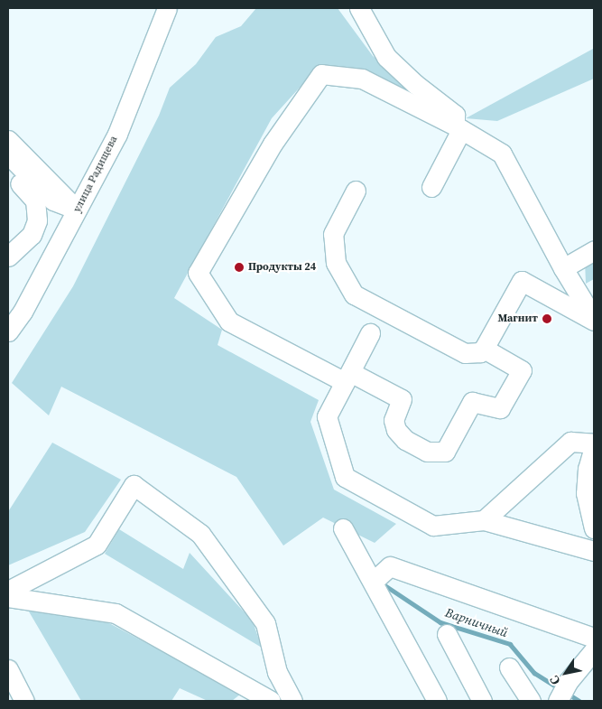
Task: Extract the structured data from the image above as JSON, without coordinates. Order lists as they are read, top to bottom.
{
  "streets": {
    "street": ["улица Радищева"]
  },
  "water": ["Варничный"],
  "places": ["Продукты 24", "Магнит"],
  "north": "bottom left"
}
